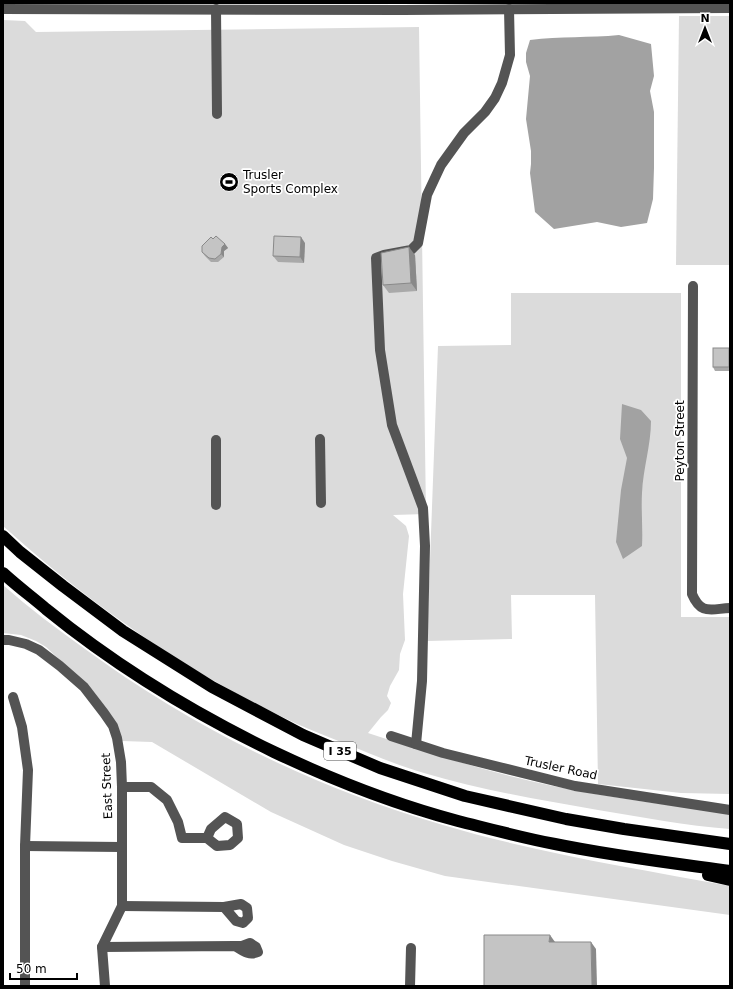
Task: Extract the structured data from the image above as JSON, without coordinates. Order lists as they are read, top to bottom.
{
  "streets": {
    "highway": ["I 35"],
    "street": ["Peyton Street", "Trusler Road", "East Street"]
  },
  "places": {
    "sports": ["Trusler Sports Complex"]
  },
  "scale_bar": "50 m",
  "north": "top"
}
